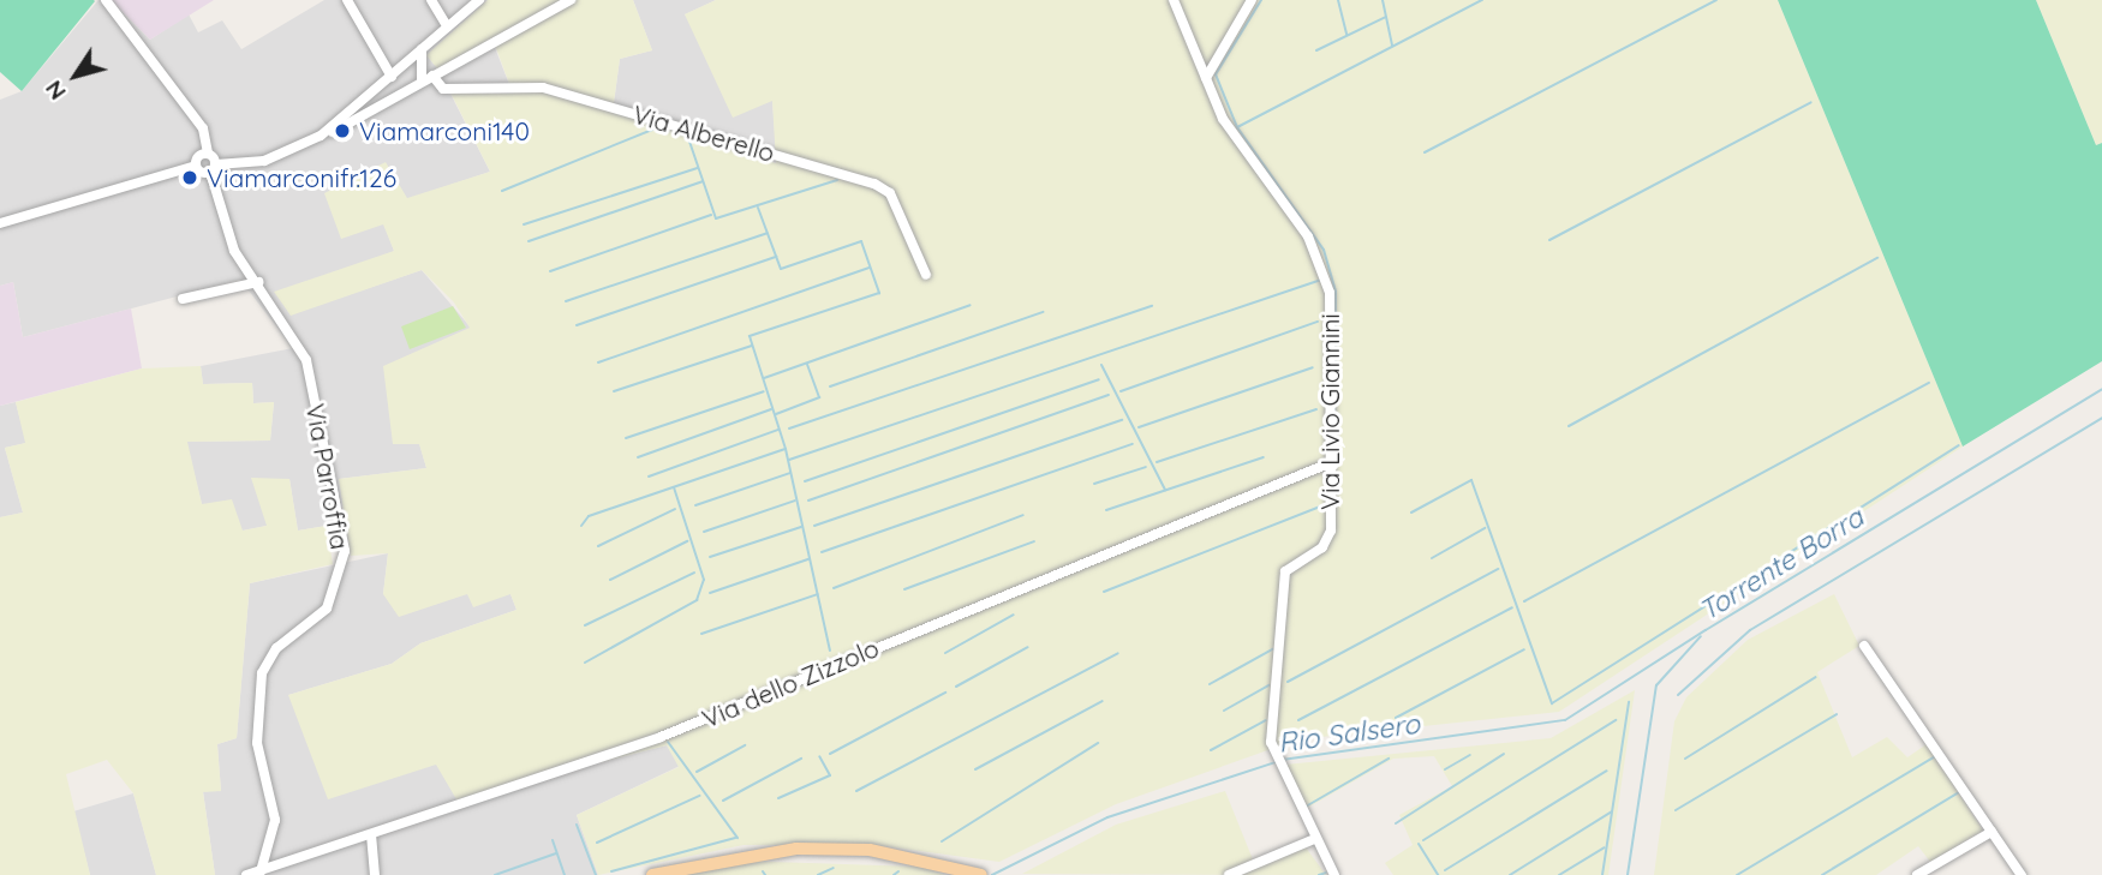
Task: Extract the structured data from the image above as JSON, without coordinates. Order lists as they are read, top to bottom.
{
  "streets": {
    "street": [
      "Via Alberello",
      "Via Livio Giannini",
      "Via Parroffia",
      "Via dello Zizzolo"
    ]
  },
  "crossings": [
    ["Via Livio Giannini", "Via dello Zizzolo"],
    ["Via Parroffia", "Via dello Zizzolo"]
  ],
  "water": ["Torrente Borra", "Rio Salsero"],
  "places": ["Viamarconi140", "Viamarconifr.126"],
  "north": "bottom left"
}
